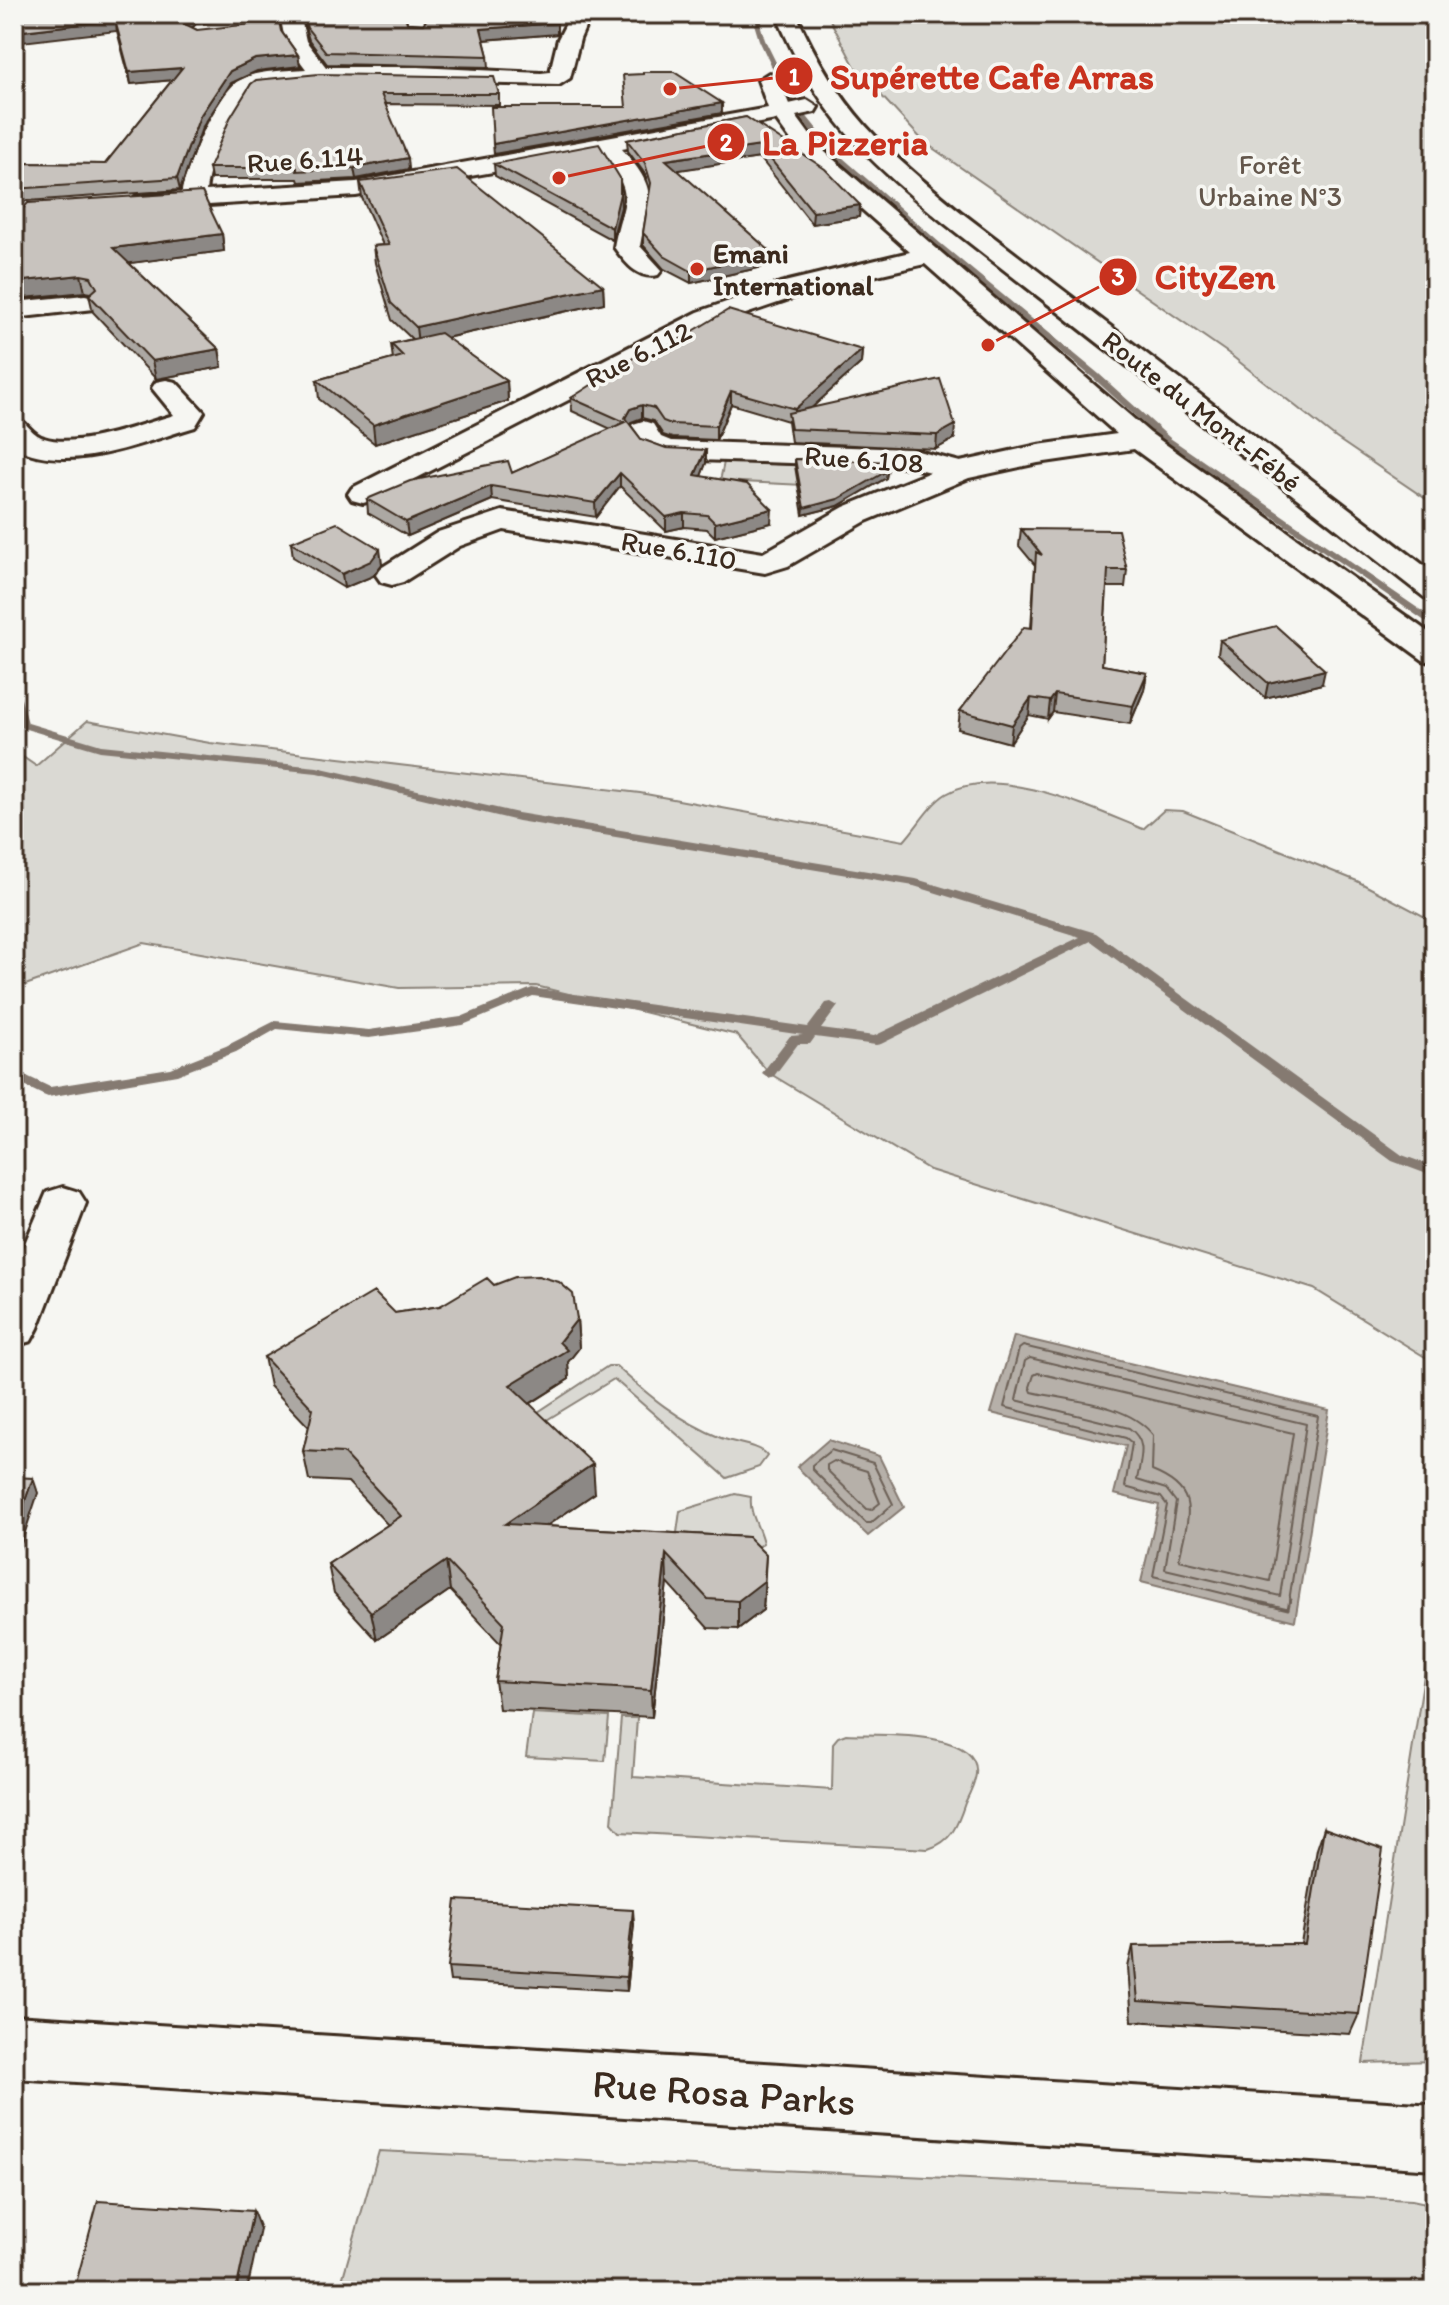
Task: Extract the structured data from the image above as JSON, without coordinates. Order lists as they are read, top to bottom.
{
  "streets": {
    "street": [
      "Rue 6.114",
      "Rue 6.112",
      "Route du Mont-Fébé",
      "Rue 6.108",
      "Rue 6.110",
      "Rue Rosa Parks"
    ]
  },
  "crossings": [
    ["Rue 6.114", "Route du Mont-Fébé"],
    ["Rue 6.108", "Rue 6.110"]
  ],
  "parks": ["Forêt Urbaine N°3"],
  "places": [
    "Supérette Cafe Arras",
    "La Pizzeria",
    "Emani International",
    "CityZen"
  ]
}
